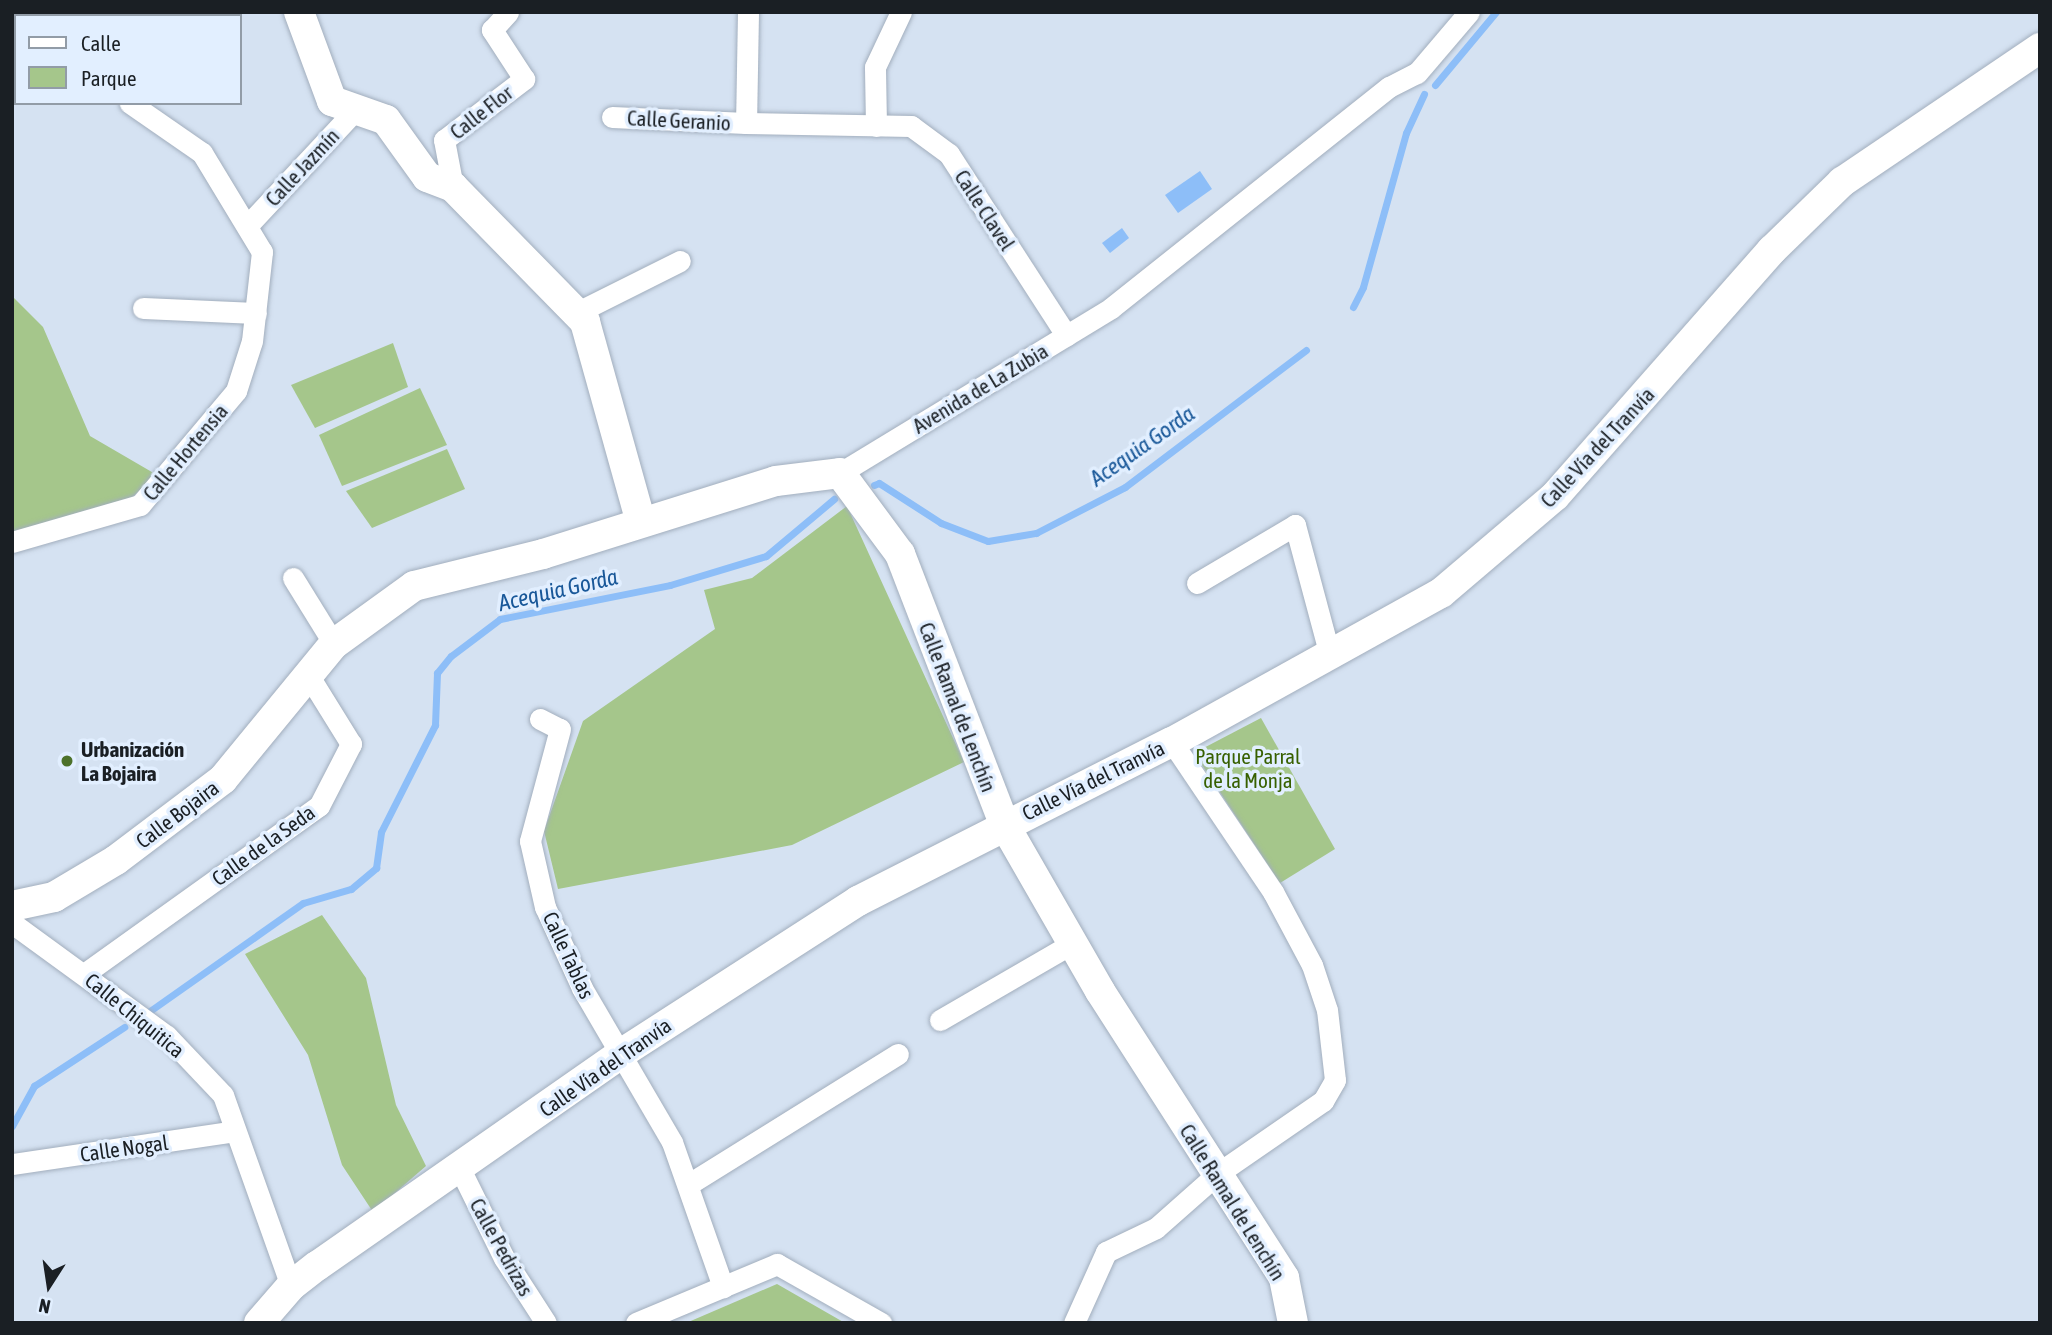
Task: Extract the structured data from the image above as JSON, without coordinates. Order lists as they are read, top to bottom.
{
  "streets": {
    "street": [
      "Calle Flor",
      "Calle Geranio",
      "Calle Jazmín",
      "Calle Clavel",
      "Avenida de La Zubia",
      "Calle Vía del Tranvía",
      "Calle Hortensia",
      "Calle Ramal de Lenchín",
      "Calle Bojaira",
      "Calle de la Seda",
      "Calle Tablas",
      "Calle Chiquitica",
      "Calle Nogal",
      "Calle Pedrizas"
    ]
  },
  "crossings": [
    ["Calle Geranio", "Calle Clavel"],
    ["Calle Jazmín", "Calle Hortensia"],
    ["Calle Clavel", "Avenida de La Zubia"],
    ["Avenida de La Zubia", "Calle Ramal de Lenchín"],
    ["Avenida de La Zubia", "Calle Bojaira"],
    ["Calle Vía del Tranvía", "Calle Ramal de Lenchín"],
    ["Calle Vía del Tranvía", "Calle Tablas"],
    ["Calle Vía del Tranvía", "Calle Chiquitica"],
    ["Calle Vía del Tranvía", "Calle Pedrizas"],
    ["Calle Bojaira", "Calle de la Seda"],
    ["Calle de la Seda", "Calle Chiquitica"],
    ["Calle Chiquitica", "Calle Nogal"]
  ],
  "water": ["Acequia Gorda"],
  "parks": ["Parque Parral de la Monja"],
  "places": ["Urbanización La Bojaira"],
  "legend": ["Calle", "Parque"],
  "north": "bottom"
}
